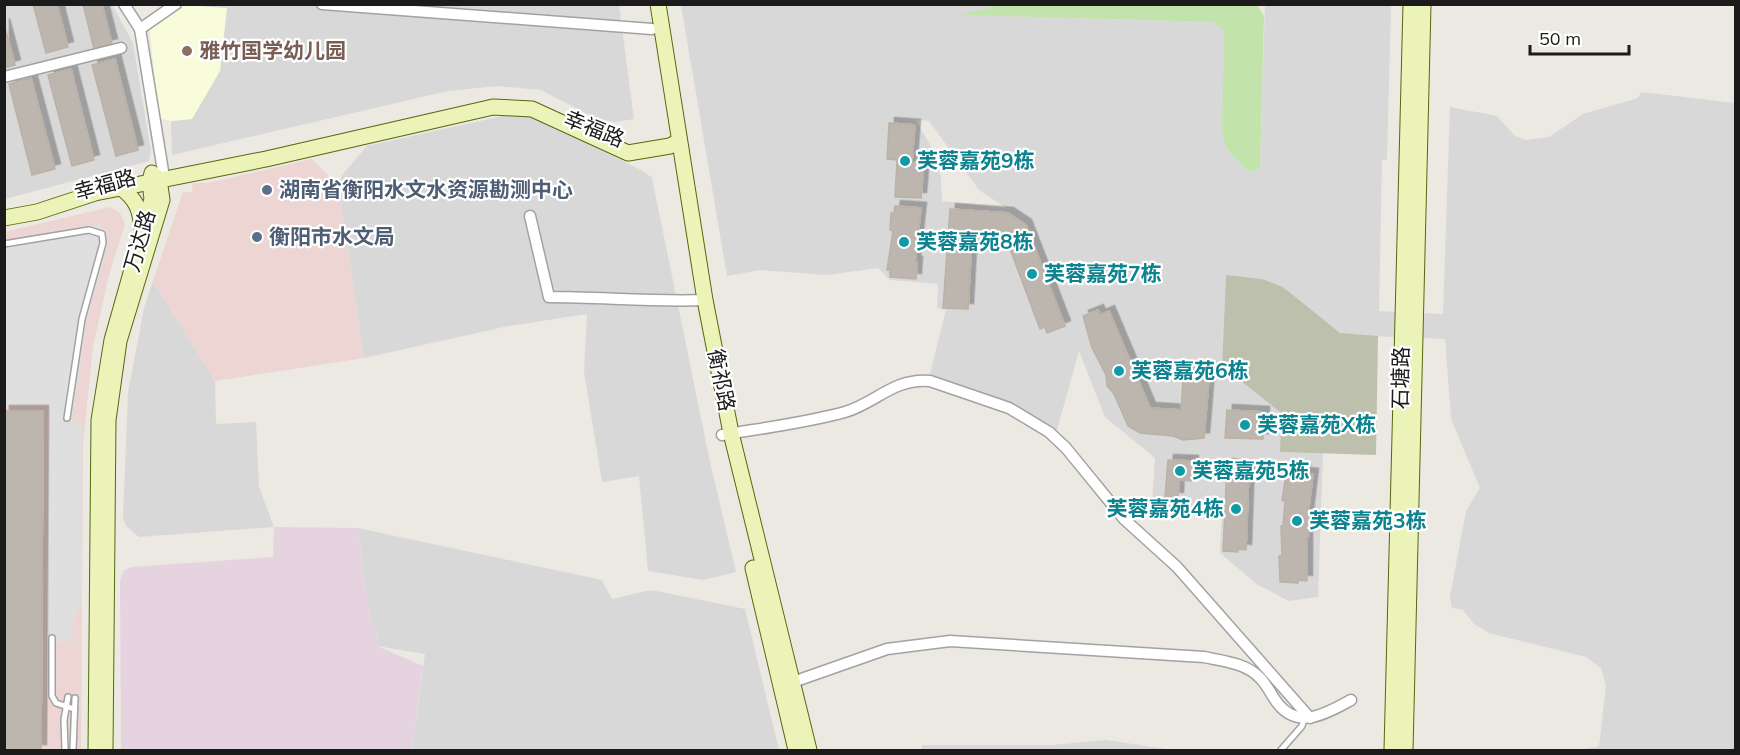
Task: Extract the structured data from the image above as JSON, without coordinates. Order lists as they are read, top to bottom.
{
  "streets": {
    "street": [
      "幸福路",
      "万达路",
      "石塘路",
      "衡祁路"
    ]
  },
  "crossings": [
    ["幸福路", "万达路"],
    ["幸福路", "衡祁路"]
  ],
  "places": [
    "雅竹国学幼儿园",
    "芙蓉嘉苑9栋",
    "湖南省衡阳水文水资源勘测中心",
    "衡阳市水文局",
    "芙蓉嘉苑8栋",
    "芙蓉嘉苑7栋",
    "芙蓉嘉苑6栋",
    "芙蓉嘉苑X栋",
    "芙蓉嘉苑5栋",
    "芙蓉嘉苑4栋",
    "芙蓉嘉苑3栋"
  ],
  "scale_bar": "50 m"
}
